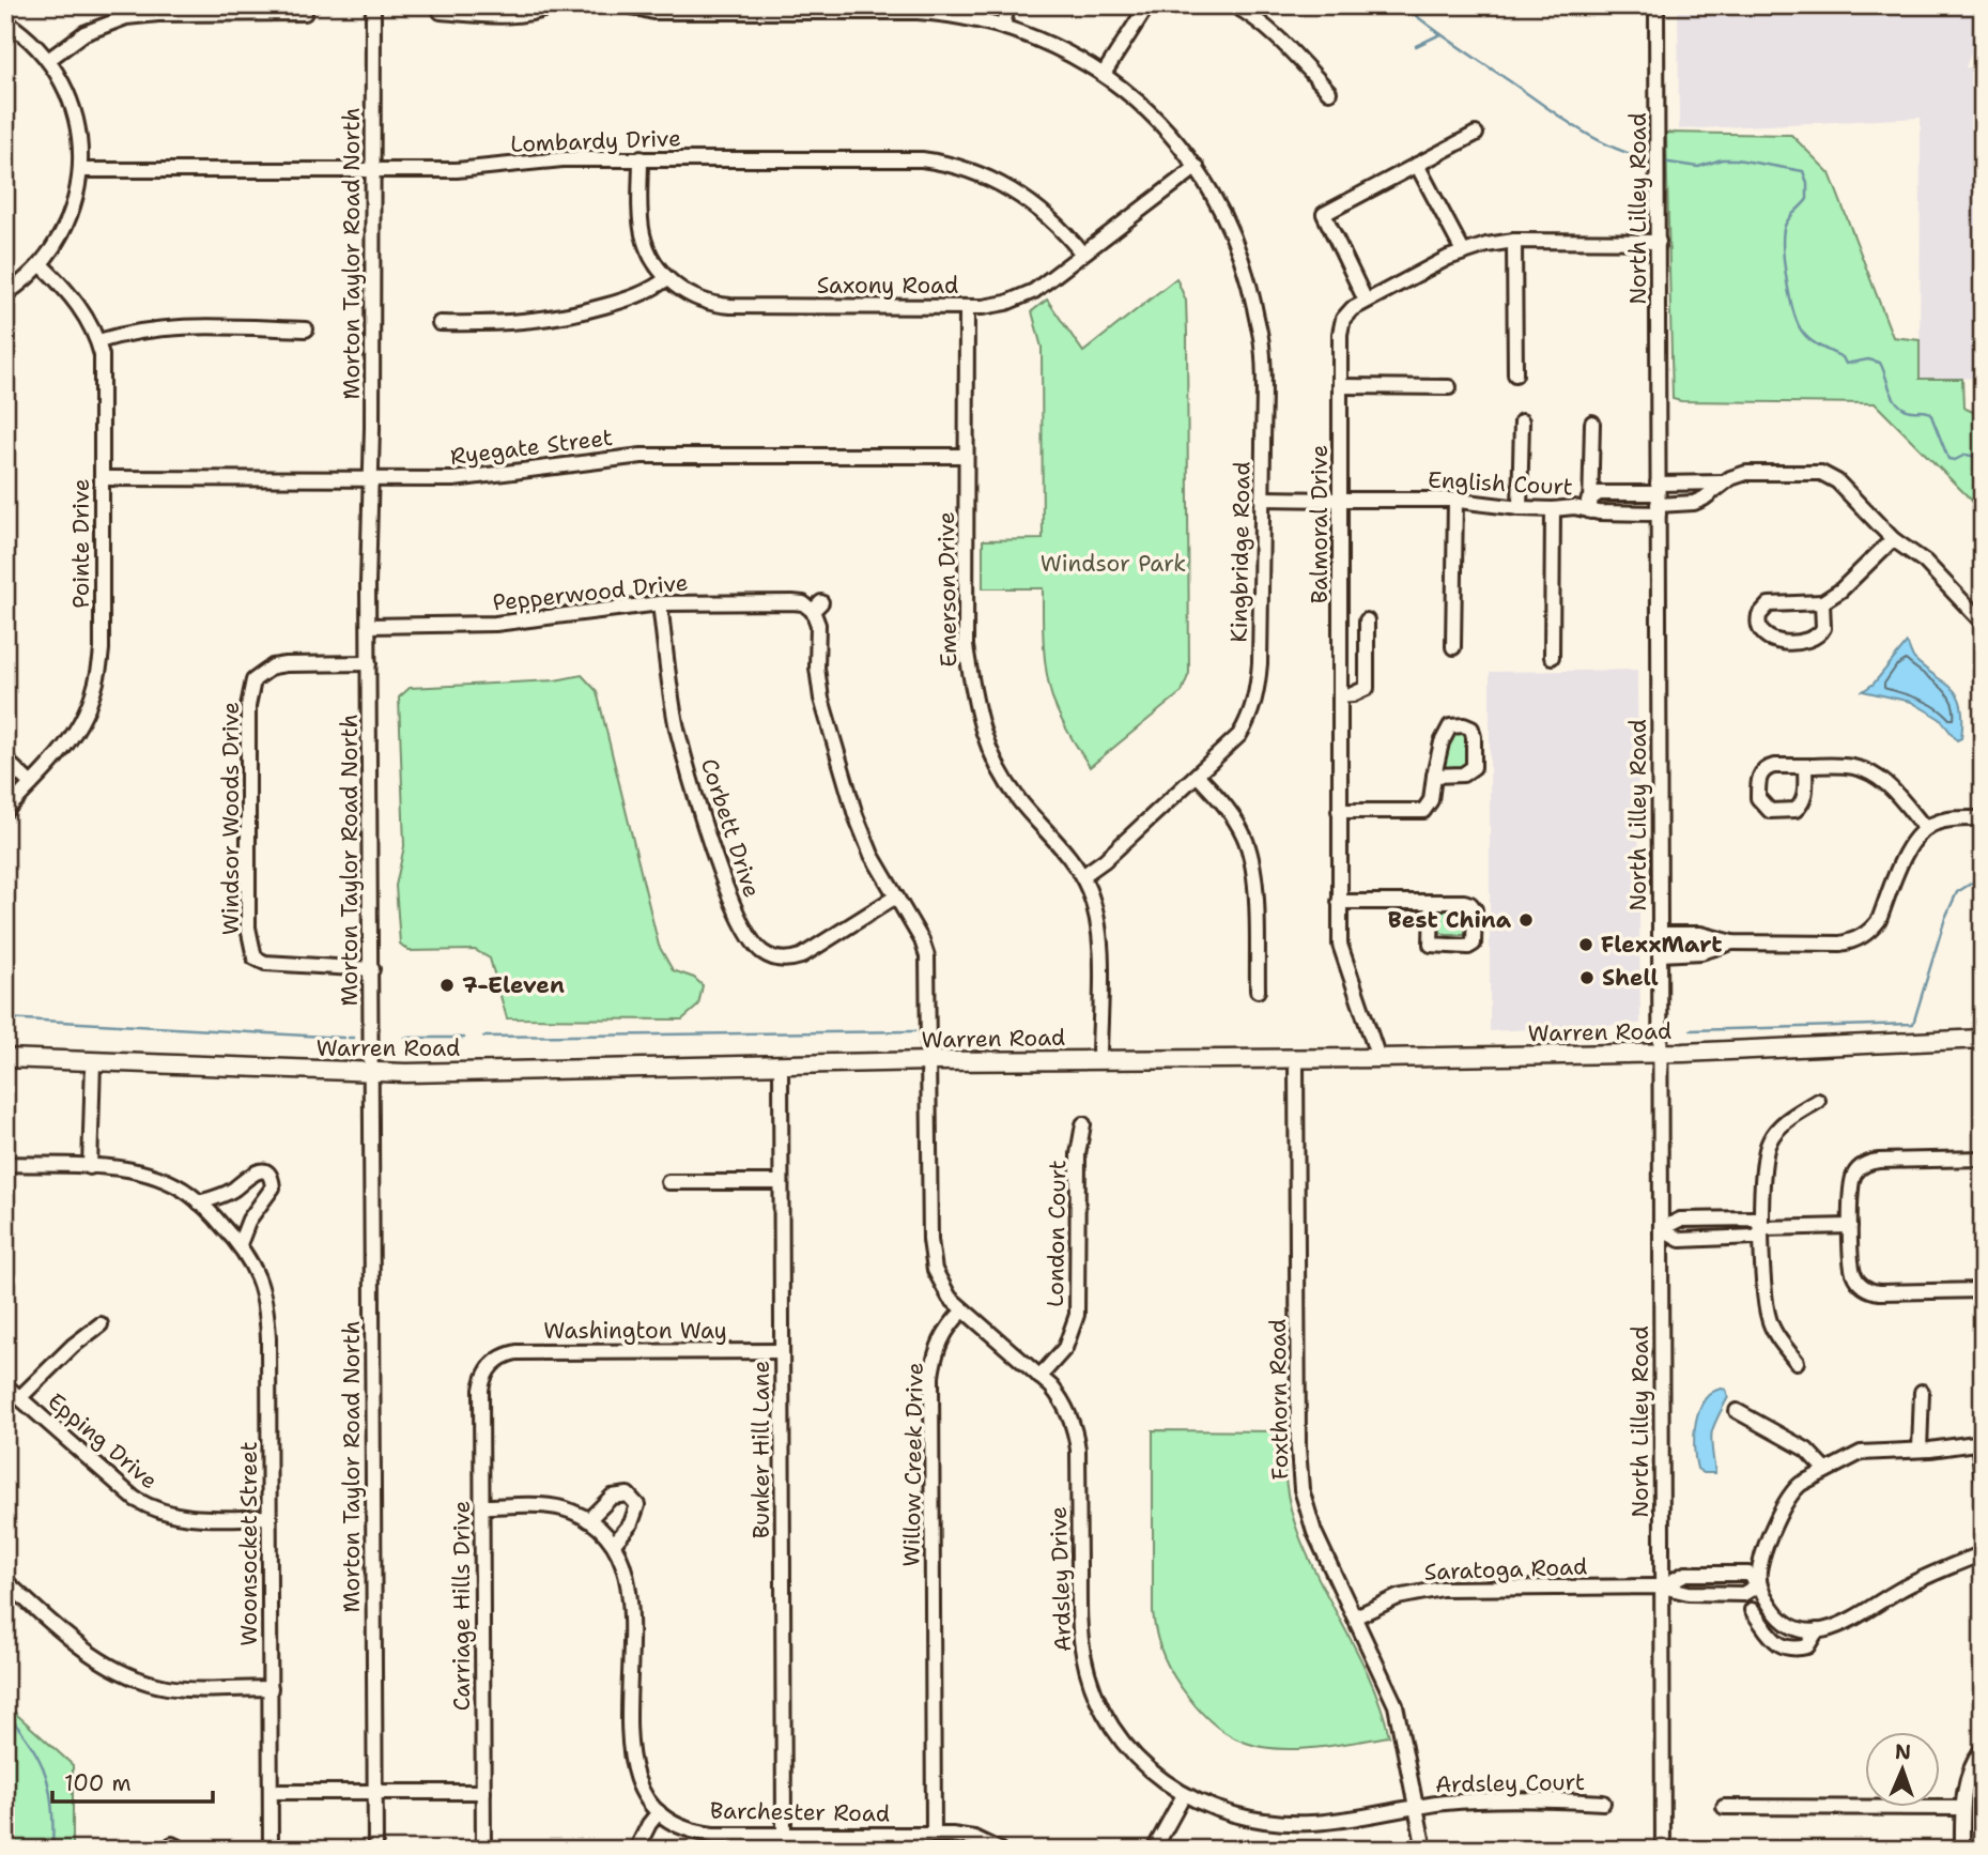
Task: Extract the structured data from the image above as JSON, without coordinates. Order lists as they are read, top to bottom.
{
  "streets": {
    "main road": ["Warren Road"],
    "street": [
      "Lombardy Drive",
      "North Lilley Road",
      "Morton Taylor Road North",
      "Saxony Road",
      "Ryegate Street",
      "English Court",
      "Balmoral Drive",
      "Pointe Drive",
      "Kingbridge Road",
      "Emerson Drive",
      "Pepperwood Drive",
      "Windsor Woods Drive",
      "Corbett Drive",
      "London Court",
      "Washington Way",
      "Foxthorn Road",
      "Epping Drive",
      "Bunker Hill Lane",
      "Willow Creek Drive",
      "Woonsocket Street",
      "Saratoga Road",
      "Ardsley Drive",
      "Carriage Hills Drive",
      "Ardsley Court",
      "Barchester Road"
    ]
  },
  "crossings": [
    ["Lombardy Drive", "Morton Taylor Road North"],
    ["Lombardy Drive", "Saxony Road"],
    ["North Lilley Road", "English Court"],
    ["North Lilley Road", "Balmoral Drive"],
    ["North Lilley Road", "Warren Road"],
    ["North Lilley Road", "Saratoga Road"],
    ["Morton Taylor Road North", "Ryegate Street"],
    ["Morton Taylor Road North", "Pepperwood Drive"],
    ["Morton Taylor Road North", "Windsor Woods Drive"],
    ["Morton Taylor Road North", "Warren Road"],
    ["Saxony Road", "Kingbridge Road"],
    ["Saxony Road", "Emerson Drive"],
    ["Ryegate Street", "Pointe Drive"],
    ["Ryegate Street", "Emerson Drive"],
    ["English Court", "Balmoral Drive"],
    ["English Court", "Kingbridge Road"],
    ["Balmoral Drive", "Warren Road"],
    ["Kingbridge Road", "Emerson Drive"],
    ["Emerson Drive", "Warren Road"],
    ["Pepperwood Drive", "Corbett Drive"],
    ["Warren Road", "Foxthorn Road"],
    ["Warren Road", "Bunker Hill Lane"],
    ["London Court", "Ardsley Drive"],
    ["Washington Way", "Bunker Hill Lane"],
    ["Washington Way", "Carriage Hills Drive"],
    ["Foxthorn Road", "Saratoga Road"],
    ["Foxthorn Road", "Ardsley Drive"],
    ["Foxthorn Road", "Ardsley Court"],
    ["Epping Drive", "Woonsocket Street"],
    ["Bunker Hill Lane", "Barchester Road"],
    ["Willow Creek Drive", "Ardsley Drive"],
    ["Willow Creek Drive", "Barchester Road"],
    ["Ardsley Drive", "Ardsley Court"],
    ["Carriage Hills Drive", "Barchester Road"]
  ],
  "parks": ["Windsor Park"],
  "places": [
    "Best China",
    "FlexxMart",
    "Shell",
    "7-Eleven"
  ],
  "scale_bar": "100 m",
  "north": "top"
}
